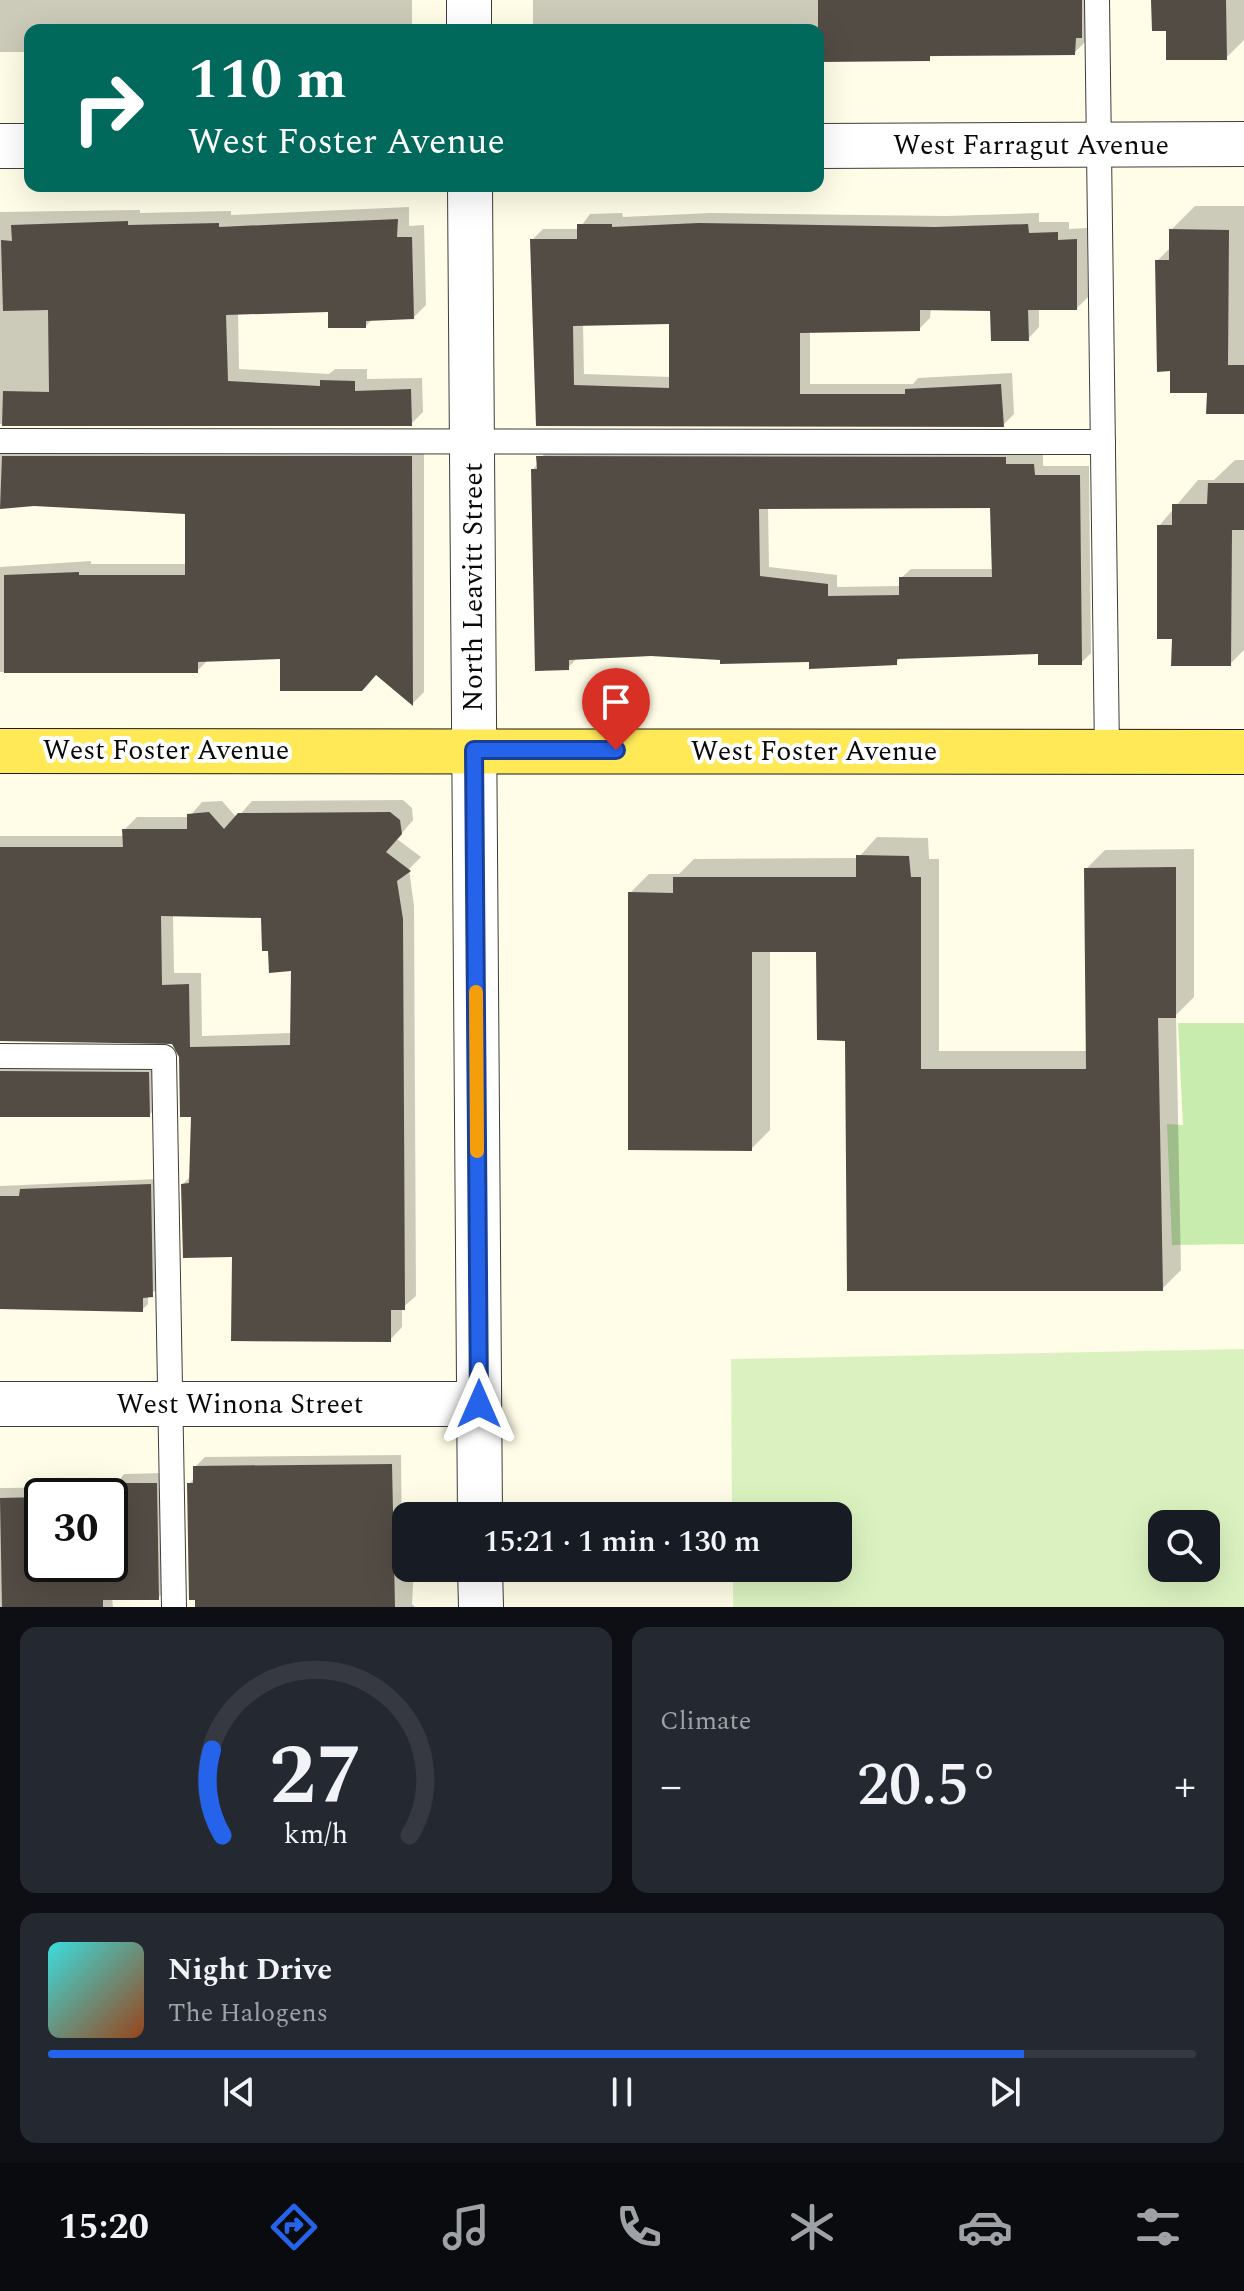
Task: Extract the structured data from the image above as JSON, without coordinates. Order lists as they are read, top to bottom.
{
  "streets": {
    "main road": ["West Foster Avenue"],
    "street": ["West Farragut Avenue", "North Leavitt Street", "West Winona Street"]
  },
  "crossings": [
    ["North Leavitt Street", "West Foster Avenue"],
    ["North Leavitt Street", "West Winona Street"]
  ],
  "page": {
    "turn": ["110 m", "West Foster Avenue"],
    "limit": "30",
    "trip": "15:21 · 1 min · 130 m",
    "tile": "Climate",
    "heat": ["−", "20.5°", "+"],
    "song": ["Night Drive", "The Halogens"],
    "tabs": "15:20",
    "gauge": ["27", "km/h"]
  }
}
